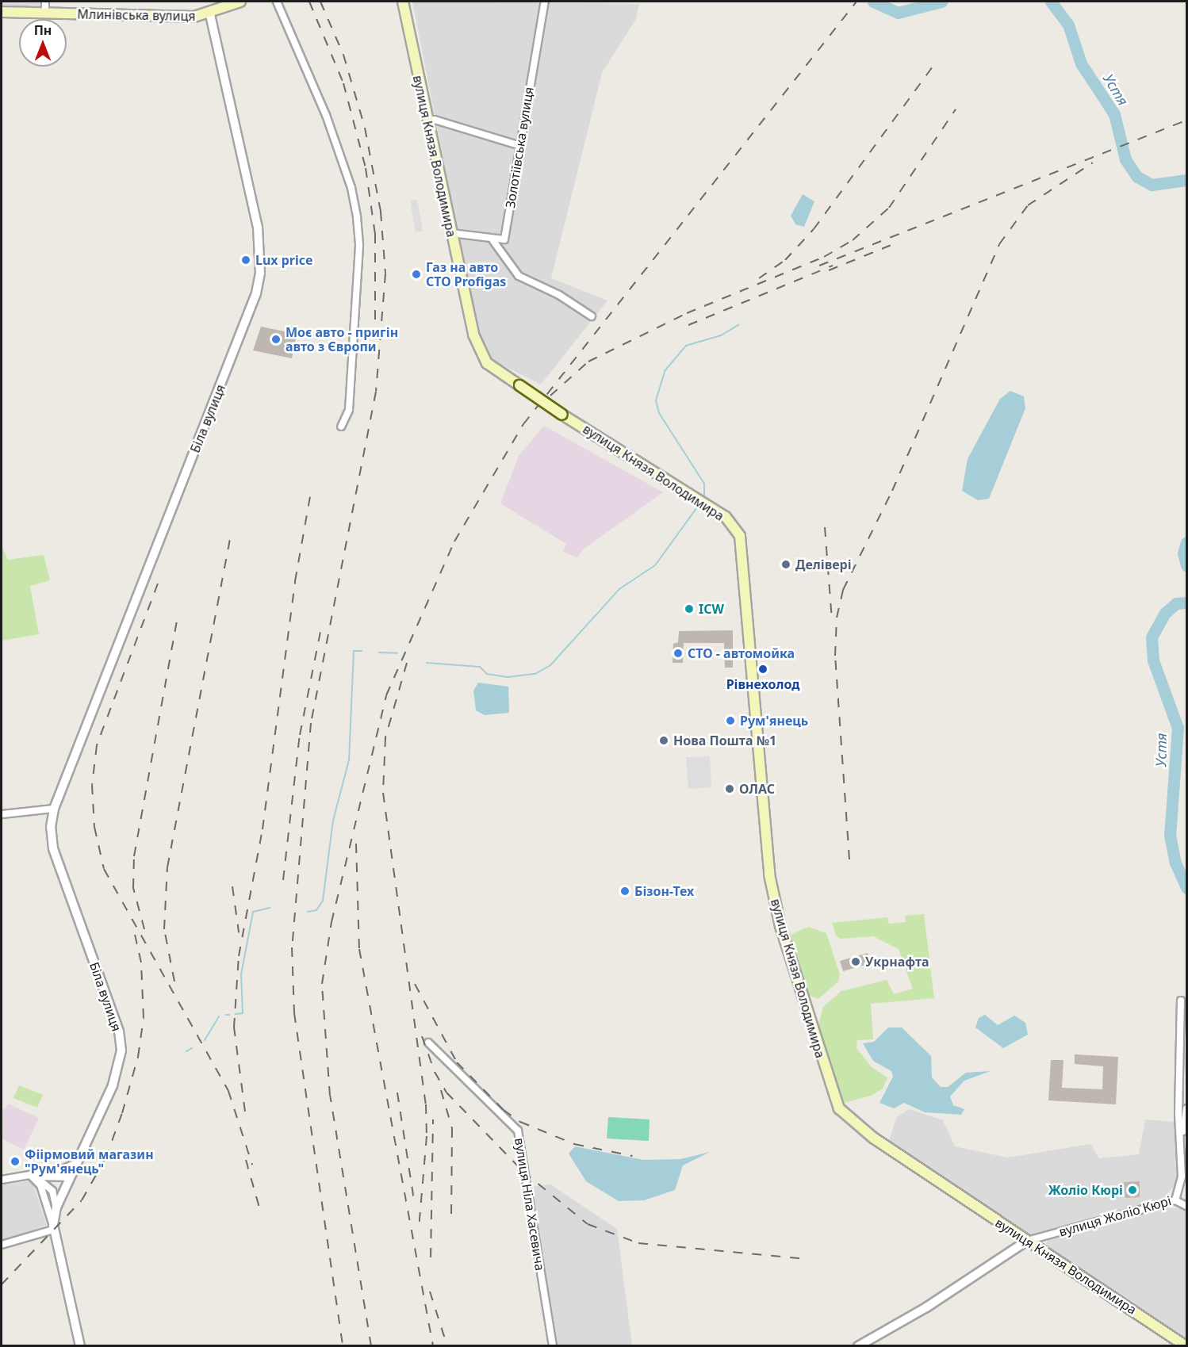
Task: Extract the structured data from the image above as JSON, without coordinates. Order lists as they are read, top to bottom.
{
  "streets": {
    "main road": ["Млинівська вулиця", "вулиця Князя Володимира"],
    "street": [
      "Золотіївська вулиця",
      "Біла вулиця",
      "вулиця Ніла Хасевича",
      "вулиця Жоліо Кюрі"
    ]
  },
  "crossings": [
    ["Млинівська вулиця", "Біла вулиця"],
    ["вулиця Князя Володимира", "вулиця Жоліо Кюрі"]
  ],
  "water": ["Устя"],
  "places": [
    "Lux price",
    "Газ на авто СТО Profigas",
    "Моє авто - пригін авто з Європи",
    "Делівері",
    "ICW",
    "СТО - автомойка",
    "Рівнехолод",
    "Рум'янець",
    "Нова Пошта №1",
    "ОЛАС",
    "Бізон-Тех",
    "Укрнафта",
    "Фіірмовий магазин \"Рум'янець\"",
    "Жоліо Кюрі"
  ],
  "north": "top"
}
